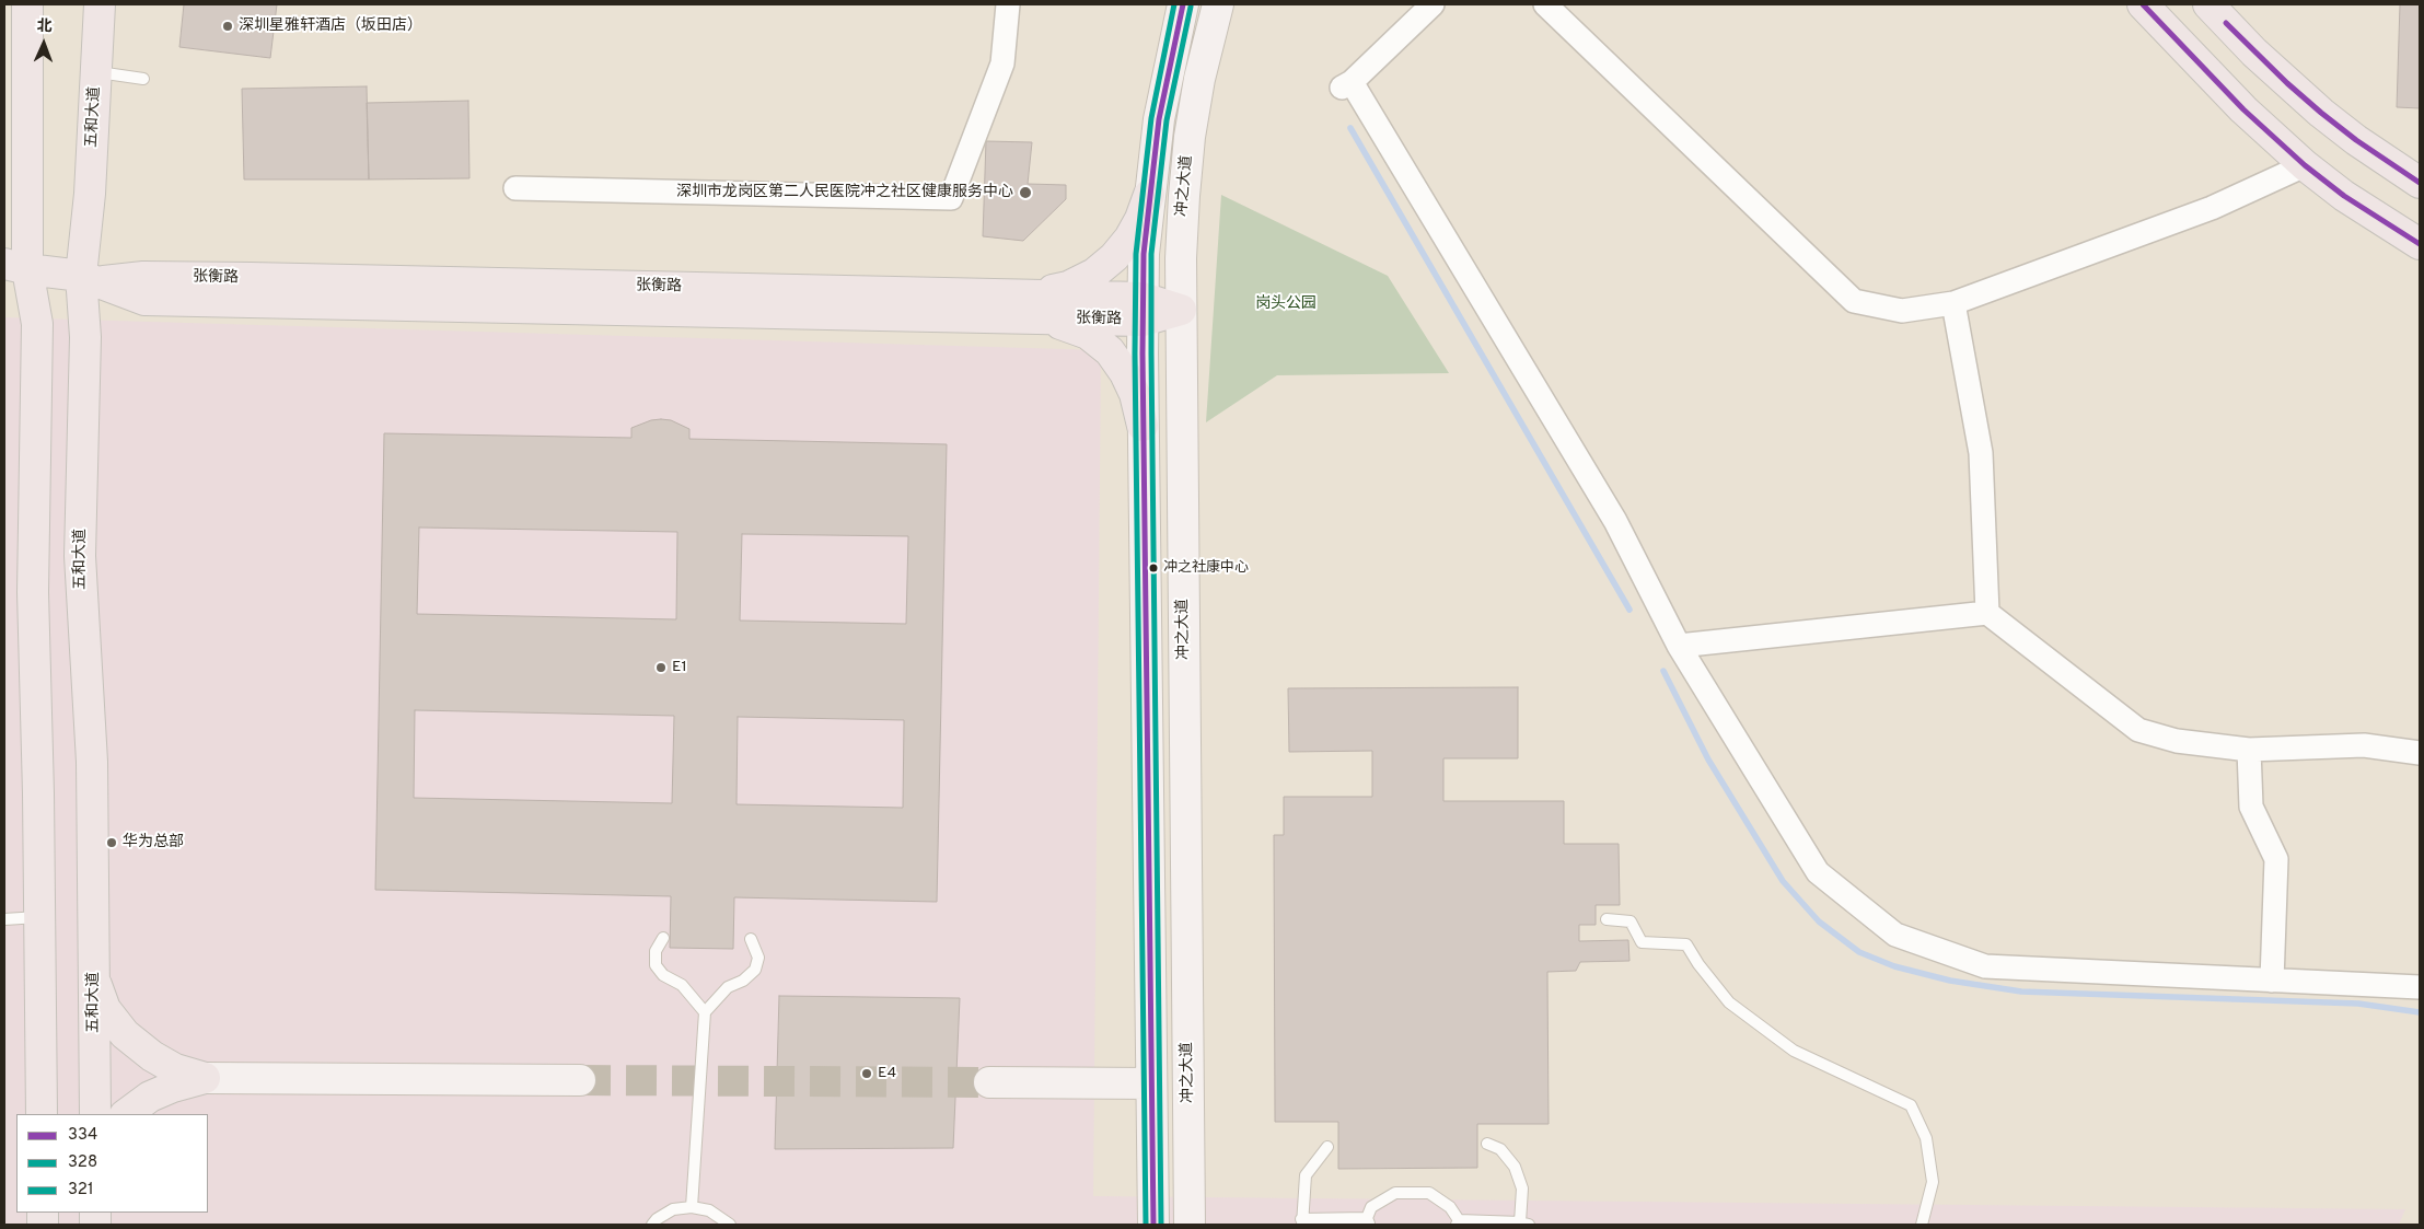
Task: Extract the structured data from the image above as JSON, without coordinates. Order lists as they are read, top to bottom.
{
  "streets": {
    "main road": ["五和大道", "冲之大道", "张衡路"]
  },
  "crossings": [
    ["五和大道", "张衡路"],
    ["冲之大道", "张衡路"]
  ],
  "parks": ["岗头公园"],
  "places": [
    "深圳星雅轩酒店（坂田店）",
    "深圳市龙岗区第二人民医院冲之社区健康服务中心",
    "冲之社康中心",
    "E1",
    "华为总部",
    "E4"
  ],
  "lines": ["transit line 334", "transit line 321", "transit line 328"],
  "legend": ["334", "328", "321"],
  "north": "top"
}
